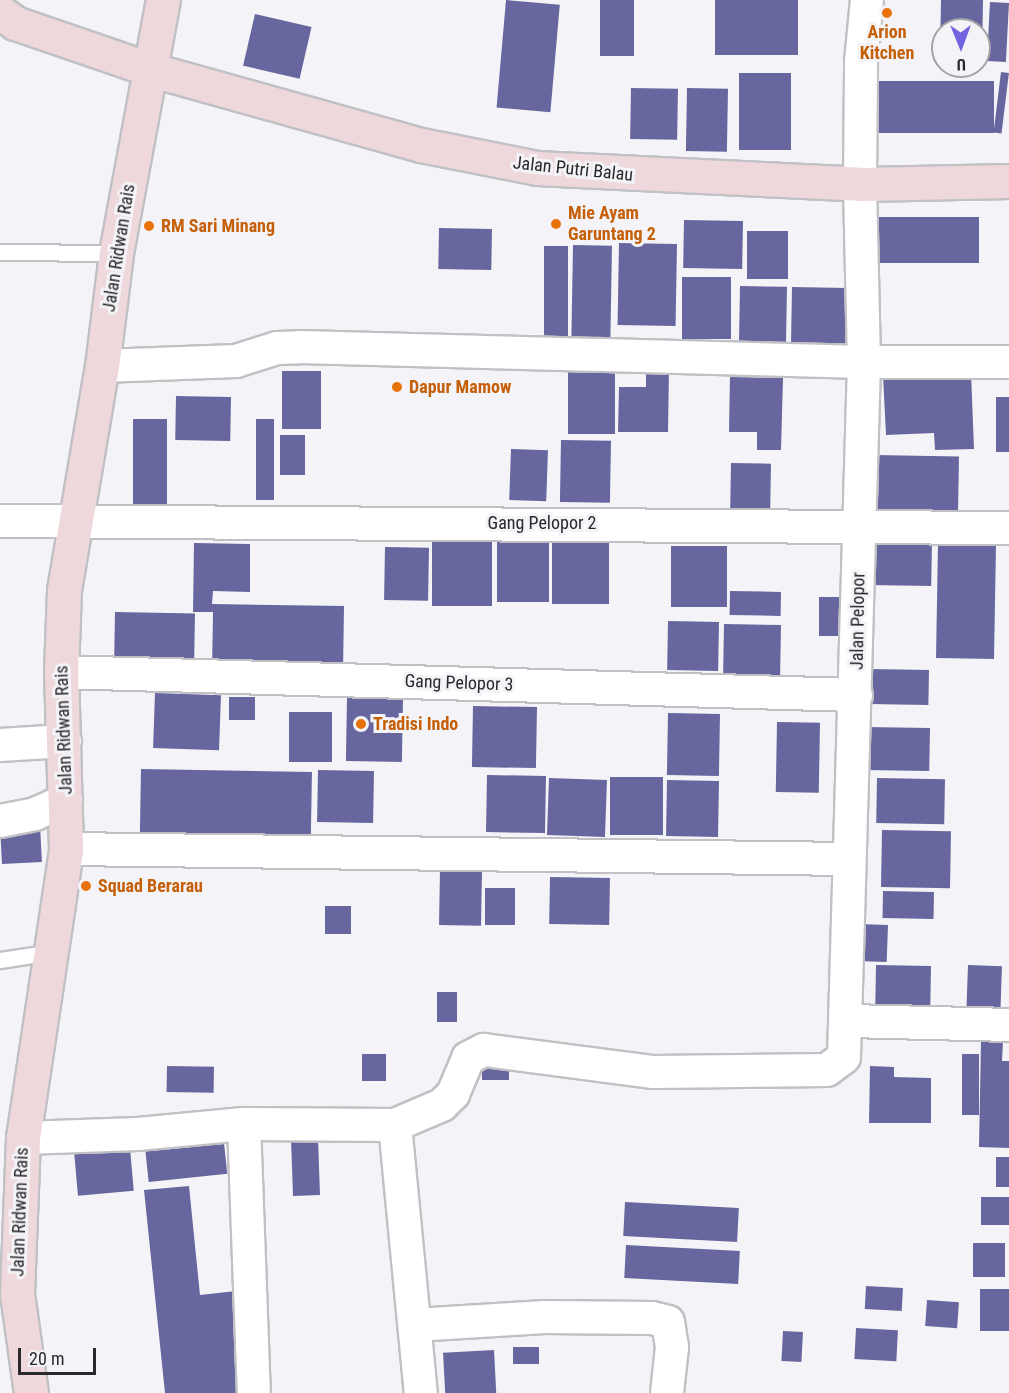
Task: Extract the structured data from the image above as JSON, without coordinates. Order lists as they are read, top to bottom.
{
  "streets": {
    "street": [
      "Jalan Putri Balau",
      "Jalan Ridwan Rais",
      "Gang Pelopor 2",
      "Jalan Pelopor",
      "Gang Pelopor 3"
    ]
  },
  "crossings": [
    ["Jalan Putri Balau", "Jalan Ridwan Rais"],
    ["Jalan Putri Balau", "Jalan Pelopor"],
    ["Jalan Ridwan Rais", "Gang Pelopor 2"],
    ["Jalan Ridwan Rais", "Gang Pelopor 3"],
    ["Gang Pelopor 2", "Jalan Pelopor"],
    ["Jalan Pelopor", "Gang Pelopor 3"]
  ],
  "places": [
    "Arion Kitchen",
    "Mie Ayam Garuntang 2",
    "RM Sari Minang",
    "Dapur Mamow",
    "Tradisi Indo",
    "Squad Berarau"
  ],
  "scale_bar": "20 m",
  "north": "bottom"
}
